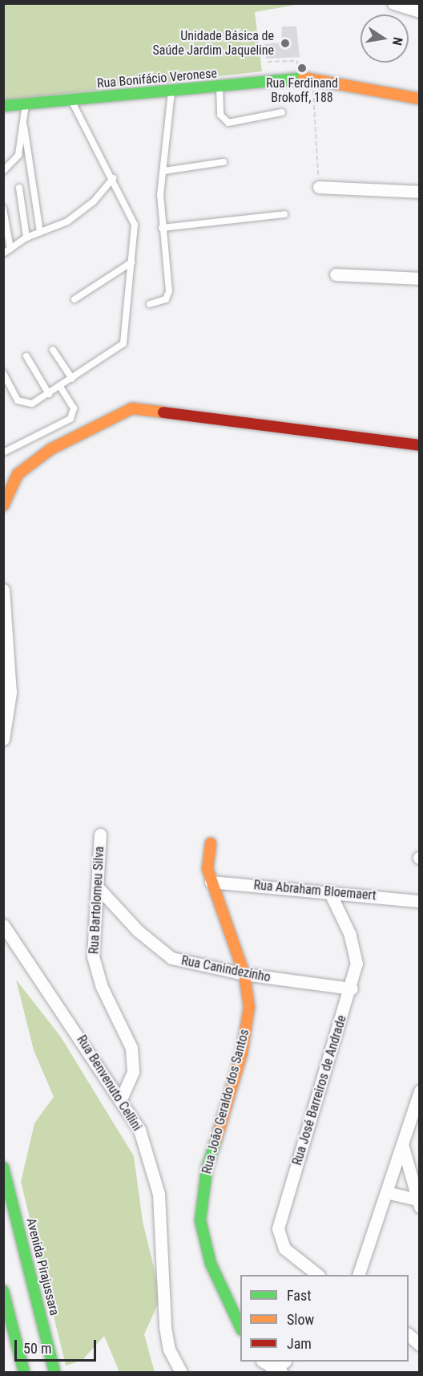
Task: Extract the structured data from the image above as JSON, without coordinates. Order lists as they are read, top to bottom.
{
  "streets": {
    "street": [
      "Rua Bonifácio Veronese",
      "Rua Abraham Bloemaert",
      "Rua Bartolomeu Silva",
      "Rua Canindezinho",
      "Rua Benvenuto Cellini",
      "Rua José Barreiros de Andrade",
      "Rua João Geraldo dos Santos",
      "Avenida Pirajussara"
    ]
  },
  "crossings": [
    ["Rua Abraham Bloemaert", "Rua José Barreiros de Andrade"],
    ["Rua Abraham Bloemaert", "Rua João Geraldo dos Santos"],
    ["Rua Bartolomeu Silva", "Rua Canindezinho"],
    ["Rua Bartolomeu Silva", "Rua Benvenuto Cellini"],
    ["Rua Canindezinho", "Rua José Barreiros de Andrade"],
    ["Rua Canindezinho", "Rua João Geraldo dos Santos"]
  ],
  "places": ["Unidade Básica de Saúde Jardim Jaqueline", "Rua Ferdinand Brokoff, 188"],
  "legend": ["Fast", "Slow", "Jam"],
  "scale_bar": "50 m",
  "north": "right"
}
